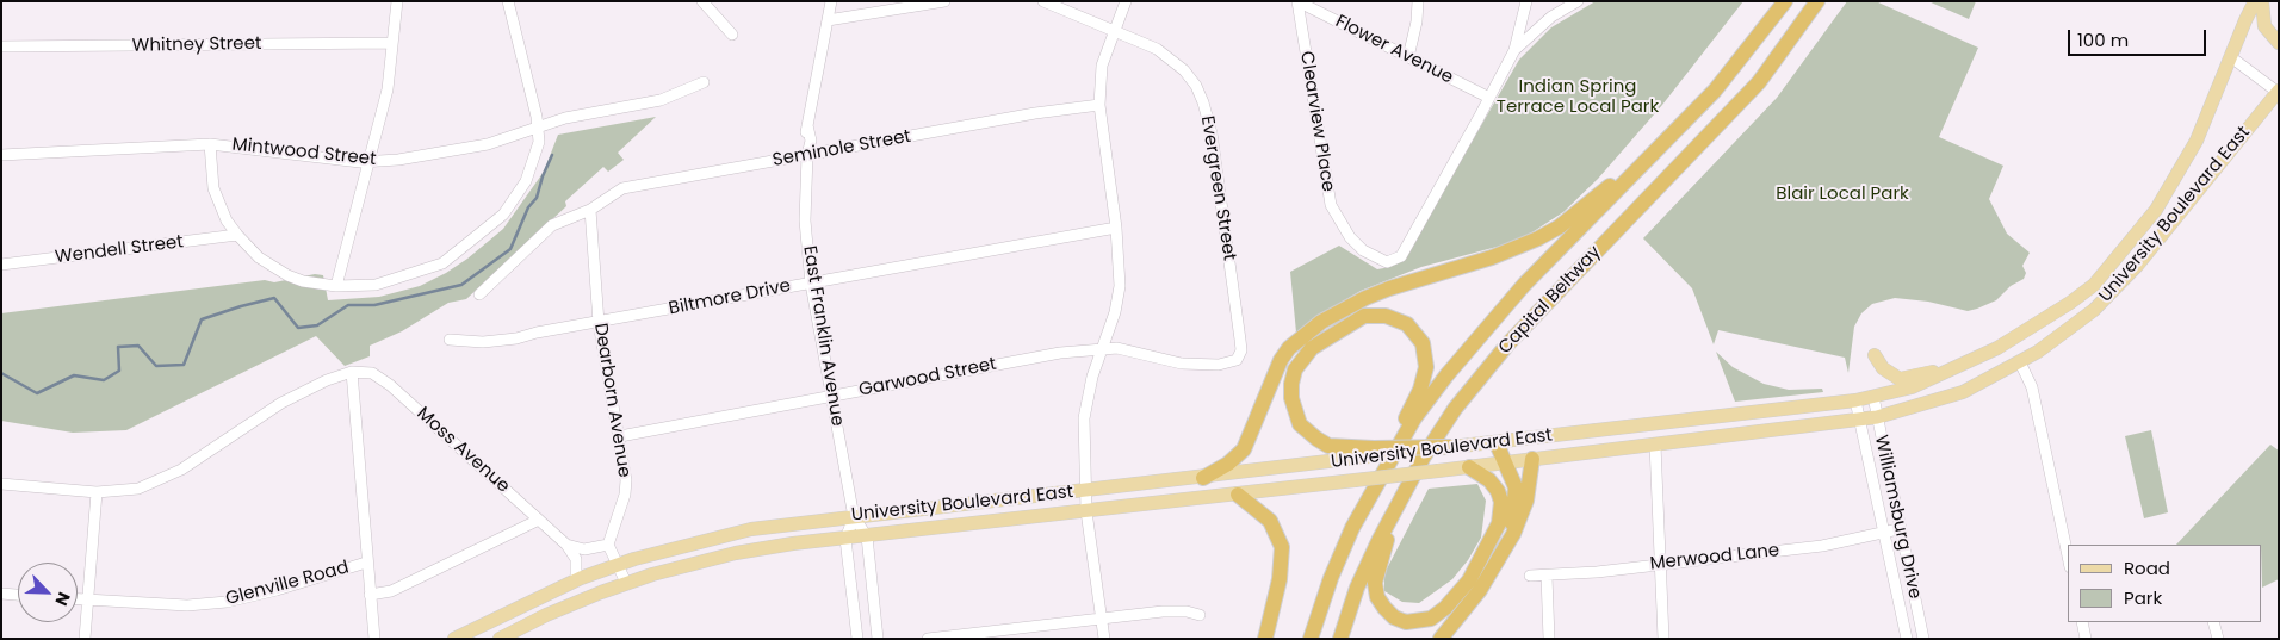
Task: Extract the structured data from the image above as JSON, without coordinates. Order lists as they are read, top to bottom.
{
  "streets": {
    "highway": ["Capital Beltway"],
    "main road": ["University Boulevard East"],
    "street": [
      "Whitney Street",
      "Flower Avenue",
      "Clearview Place",
      "Seminole Street",
      "Mintwood Street",
      "Evergreen Street",
      "Wendell Street",
      "Biltmore Drive",
      "East Franklin Avenue",
      "Garwood Street",
      "Dearborn Avenue",
      "Moss Avenue",
      "Williamsburg Drive",
      "Merwood Lane",
      "Glenville Road"
    ]
  },
  "crossings": [
    ["Flower Avenue", "Clearview Place"],
    ["Seminole Street", "East Franklin Avenue"],
    ["Seminole Street", "Dearborn Avenue"],
    ["Evergreen Street", "Garwood Street"],
    ["University Boulevard East", "East Franklin Avenue"],
    ["University Boulevard East", "Moss Avenue"],
    ["University Boulevard East", "Williamsburg Drive"],
    ["Biltmore Drive", "East Franklin Avenue"],
    ["Biltmore Drive", "Dearborn Avenue"],
    ["East Franklin Avenue", "Garwood Street"],
    ["Garwood Street", "Dearborn Avenue"],
    ["Williamsburg Drive", "Merwood Lane"]
  ],
  "parks": ["Indian Spring Terrace Local Park", "Blair Local Park"],
  "legend": ["Road", "Park"],
  "scale_bar": "100 m",
  "north": "bottom right"
}
